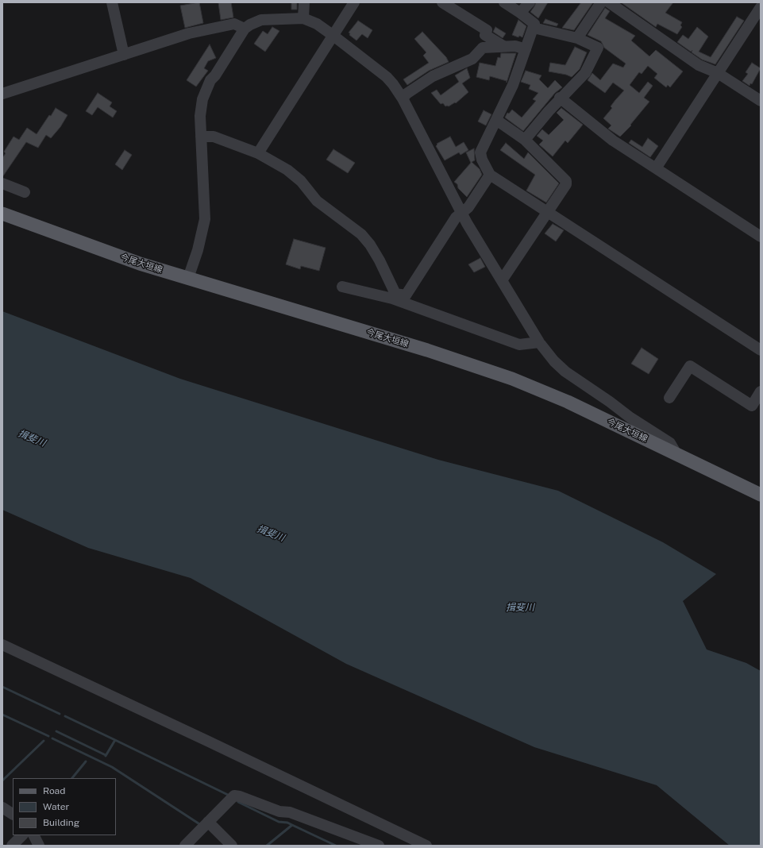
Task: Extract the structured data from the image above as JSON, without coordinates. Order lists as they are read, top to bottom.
{
  "streets": {
    "main road": ["今尾大垣線"]
  },
  "water": ["揖斐川"],
  "legend": ["Road", "Water", "Building"]
}
